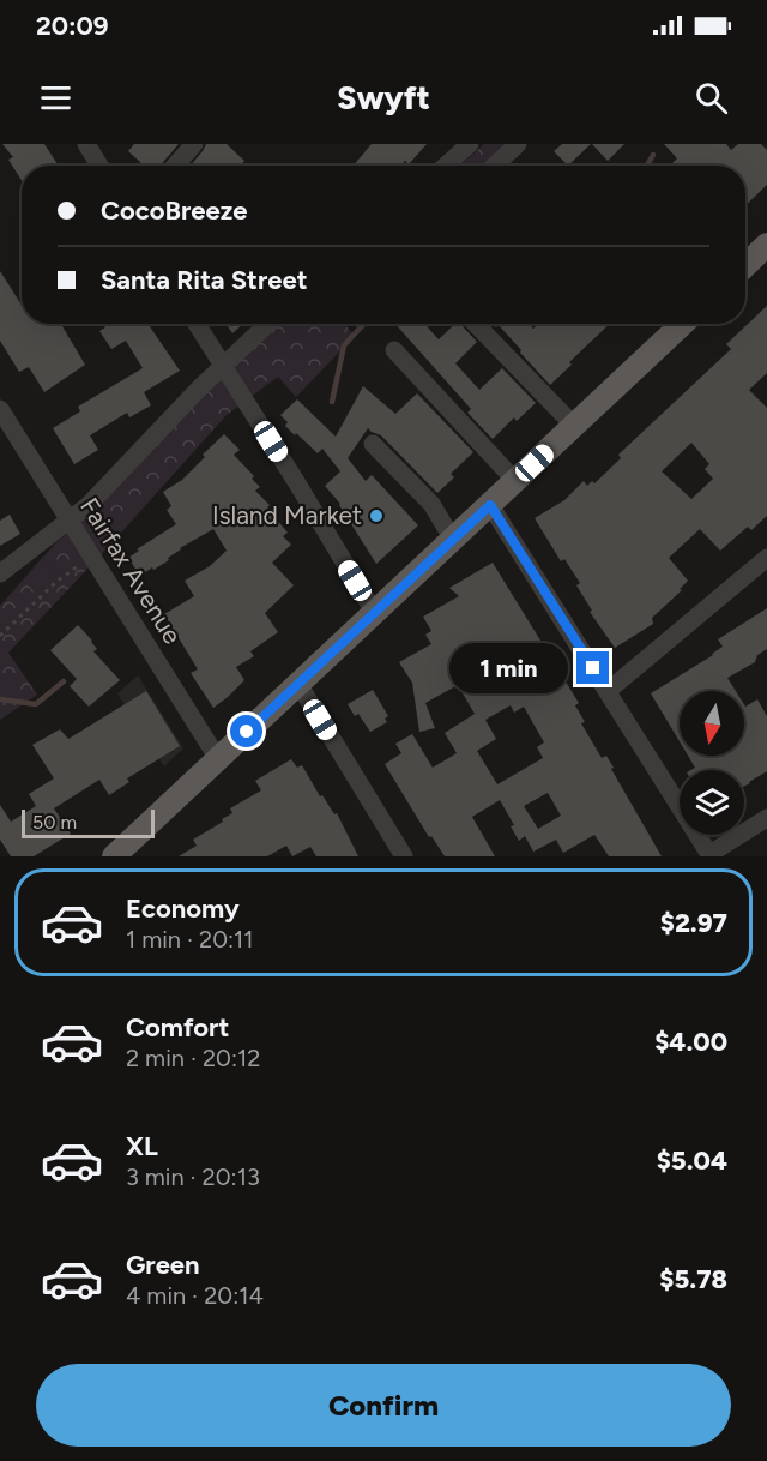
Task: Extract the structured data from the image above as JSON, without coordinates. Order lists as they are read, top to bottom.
{
  "streets": {
    "street": ["Fairfax Avenue"]
  },
  "places": ["Island Market"],
  "scale_bar": "50 m",
  "north": "bottom",
  "page": {
    "status": "20:09",
    "header": "Swyft",
    "banner": ["CocoBreeze", "Santa Rita Street"],
    "bubble": "1 min",
    "scale": "50 m",
    "list": [
      {
        "name": "Economy",
        "note": "1 min · 20:11",
        "value": "$2.97"
      },
      {
        "name": "Comfort",
        "note": "2 min · 20:12",
        "value": "$4.00"
      },
      {
        "name": "XL",
        "note": "3 min · 20:13",
        "value": "$5.04"
      },
      {
        "name": "Green",
        "note": "4 min · 20:14",
        "value": "$5.78"
      }
    ],
    "buttons": "Confirm"
  }
}
